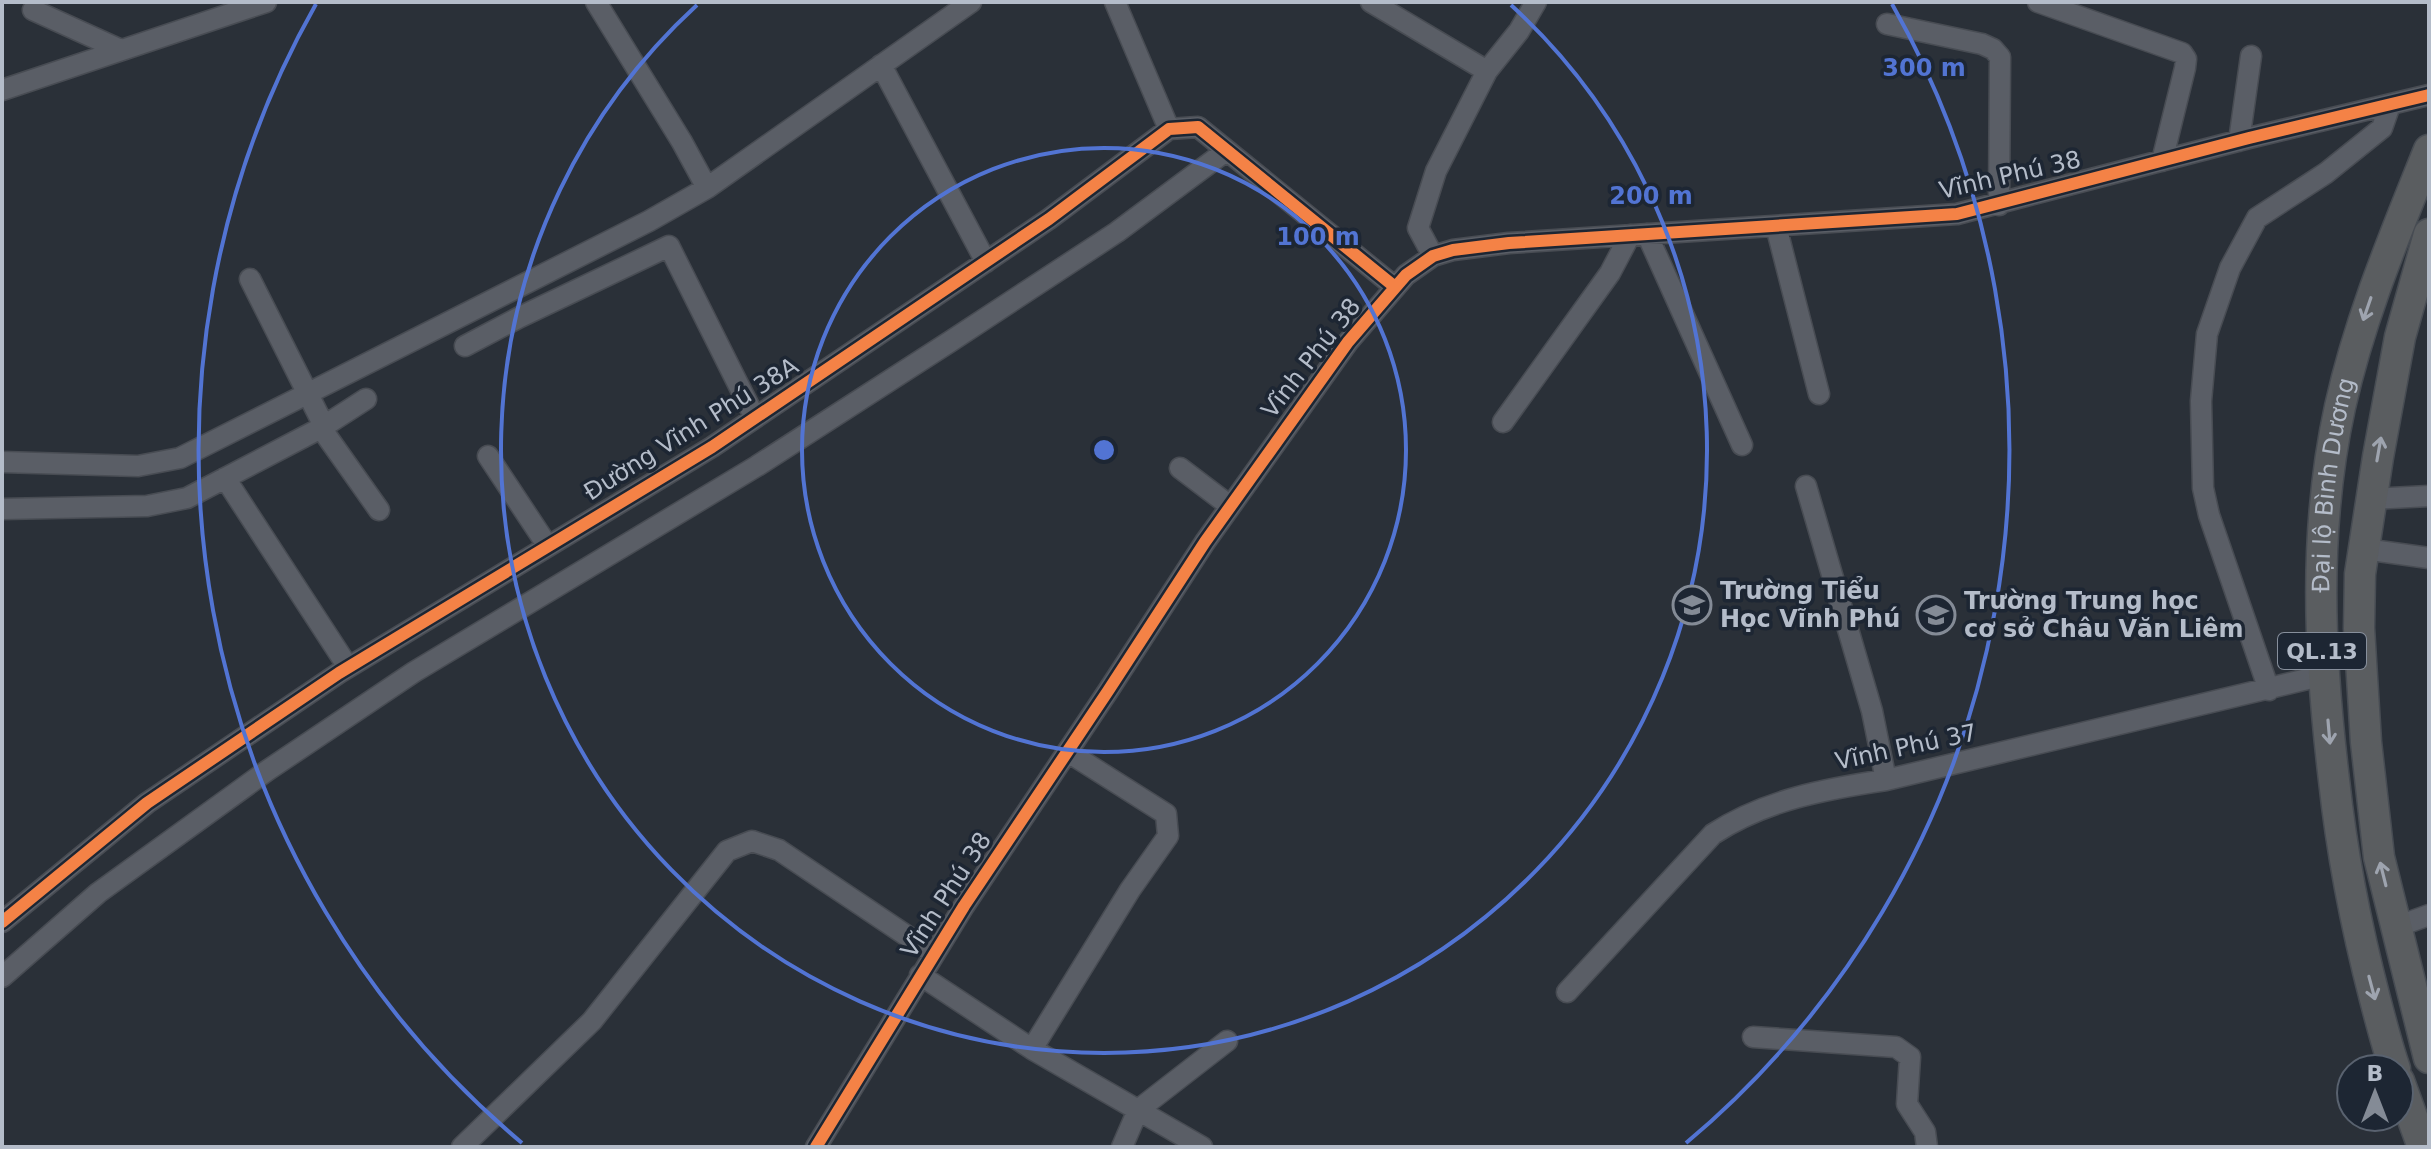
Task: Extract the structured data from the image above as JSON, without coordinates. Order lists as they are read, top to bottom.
{
  "streets": {
    "highway": ["Đại lộ Bình Dương", "QL.13"],
    "street": ["Vĩnh Phú 38", "Đường Vĩnh Phú 38A", "Vĩnh Phú 37"]
  },
  "crossings": [
    ["Đại lộ Bình Dương", "Vĩnh Phú 37"]
  ],
  "places": {
    "school or university": ["Trường Tiểu Học Vĩnh Phú", "Trường Trung học cơ sở Châu Văn Liêm"]
  },
  "north": "top",
  "rings": ["300 m", "200 m", "100 m"]
}
